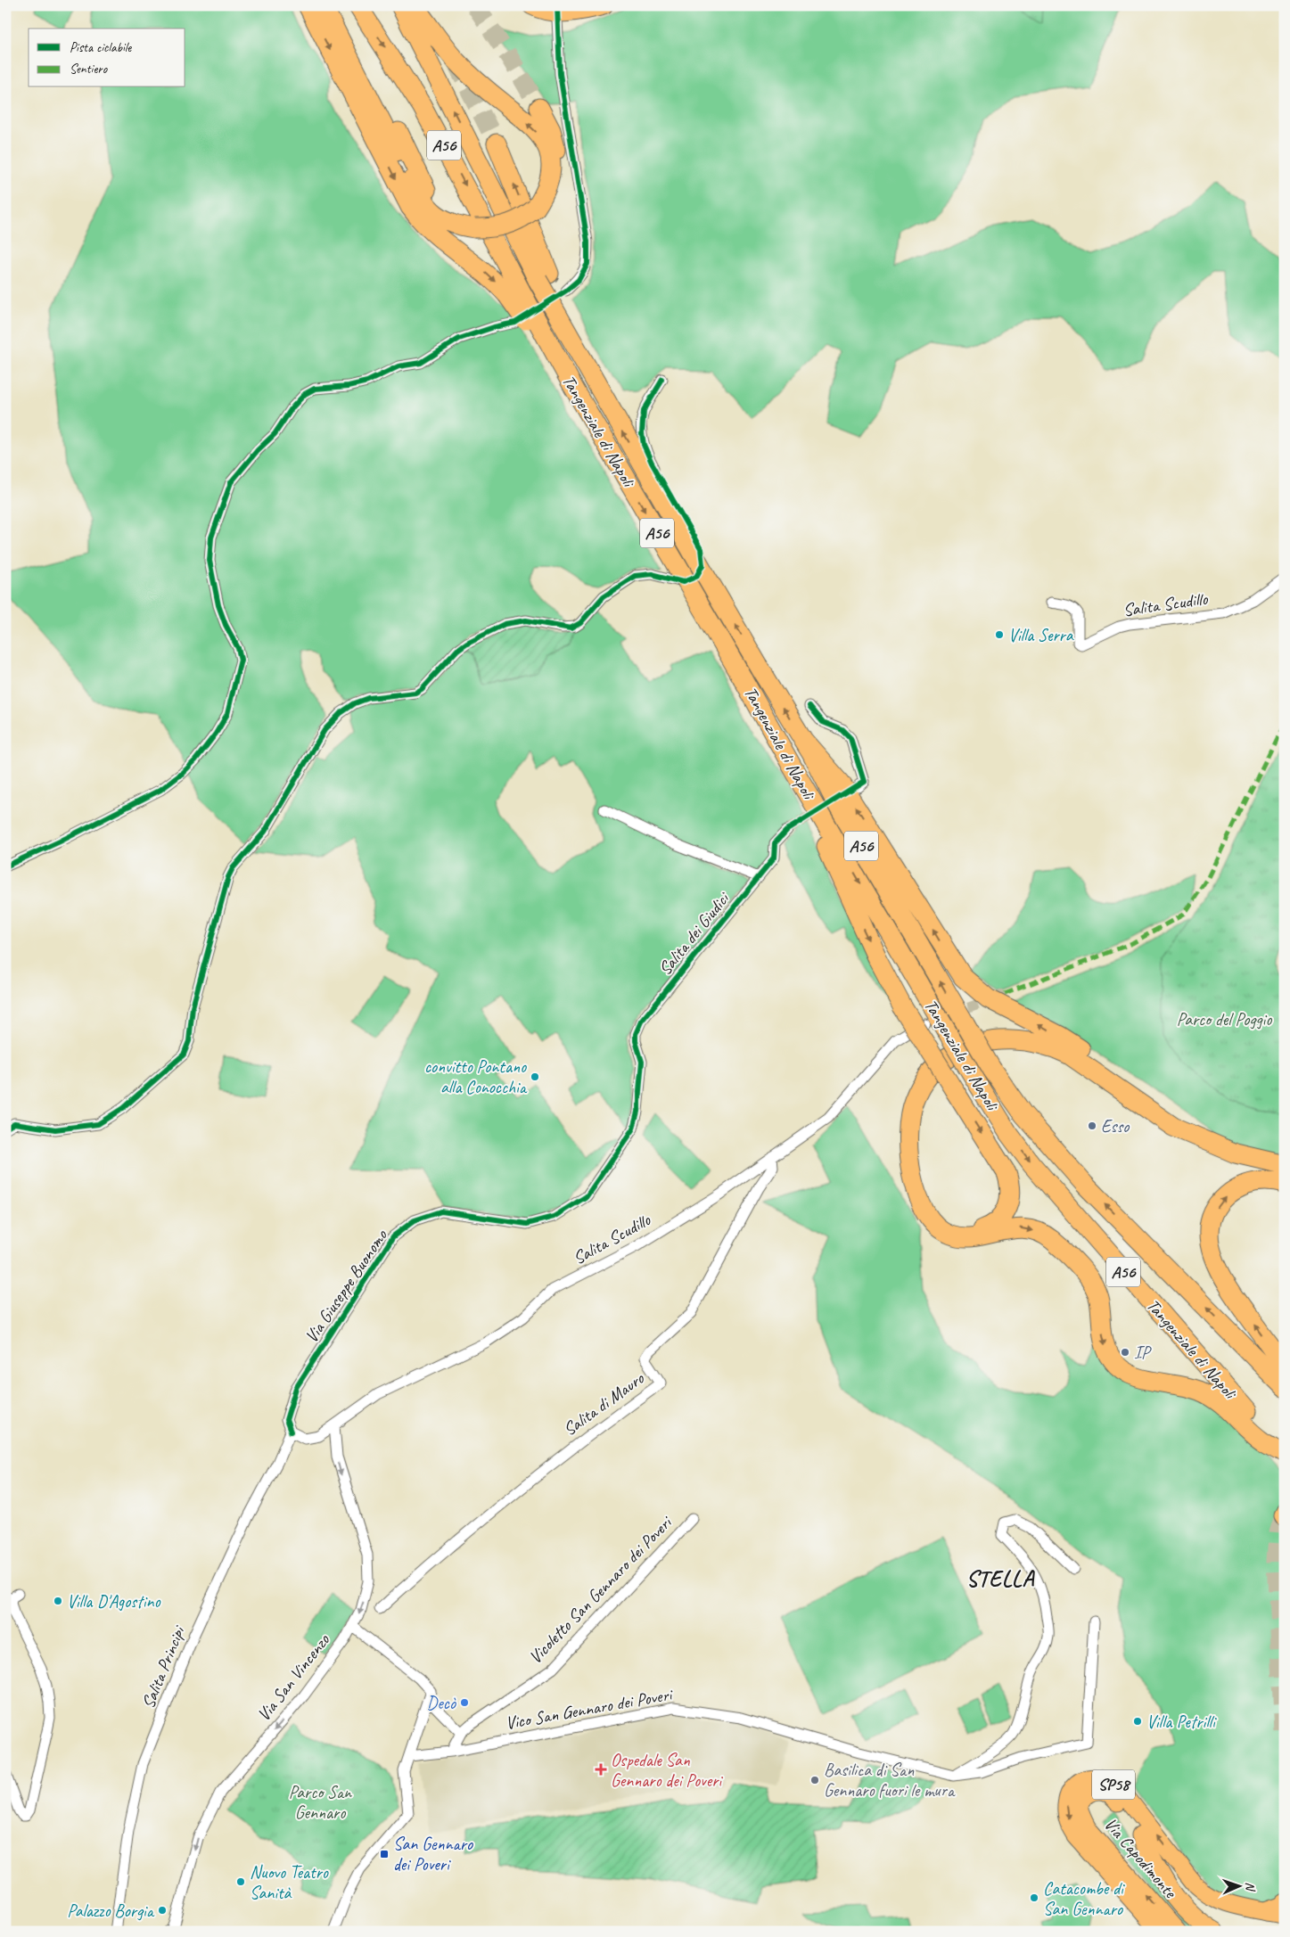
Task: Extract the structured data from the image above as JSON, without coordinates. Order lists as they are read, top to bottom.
{
  "streets": {
    "highway": ["A56", "Tangenziale di Napoli"],
    "main road": ["SP58", "Via Capodimonte"],
    "street": [
      "Salita Scudillo",
      "Salita dei Giudici",
      "Via Giuseppe Buonomo",
      "Salita di Mauro",
      "Vicoletto San Gennaro dei Poveri",
      "Salita Principi",
      "Via San Vincenzo",
      "Vico San Gennaro dei Poveri"
    ]
  },
  "crossings": [
    ["A56", "Tangenziale di Napoli"],
    ["Salita Scudillo", "Via Giuseppe Buonomo"],
    ["Salita Scudillo", "Salita di Mauro"],
    ["Salita Scudillo", "Salita Principi"],
    ["Salita Scudillo", "Via San Vincenzo"],
    ["Salita dei Giudici", "Via Giuseppe Buonomo"],
    ["Via Giuseppe Buonomo", "Salita Principi"],
    ["Vicoletto San Gennaro dei Poveri", "Vico San Gennaro dei Poveri"]
  ],
  "one_way": ["Via San Vincenzo"],
  "districts": ["STELLA"],
  "parks": ["Parco del Poggio", "Parco San Gennaro"],
  "places": {
    "other": [
      "Villa Serra",
      "convitto Pontano alla Conocchia",
      "Esso",
      "IP",
      "Villa D'Agostino",
      "Decò",
      "Villa Petrilli",
      "Basilica di San Gennaro fuori le mura",
      "Nuovo Teatro Sanità",
      "Catacombe di San Gennaro",
      "Palazzo Borgia"
    ],
    "health": ["Ospedale San Gennaro dei Poveri"],
    "transit": ["San Gennaro dei Poveri"]
  },
  "legend": ["Pista ciclabile", "Sentiero"],
  "north": "right"
}
